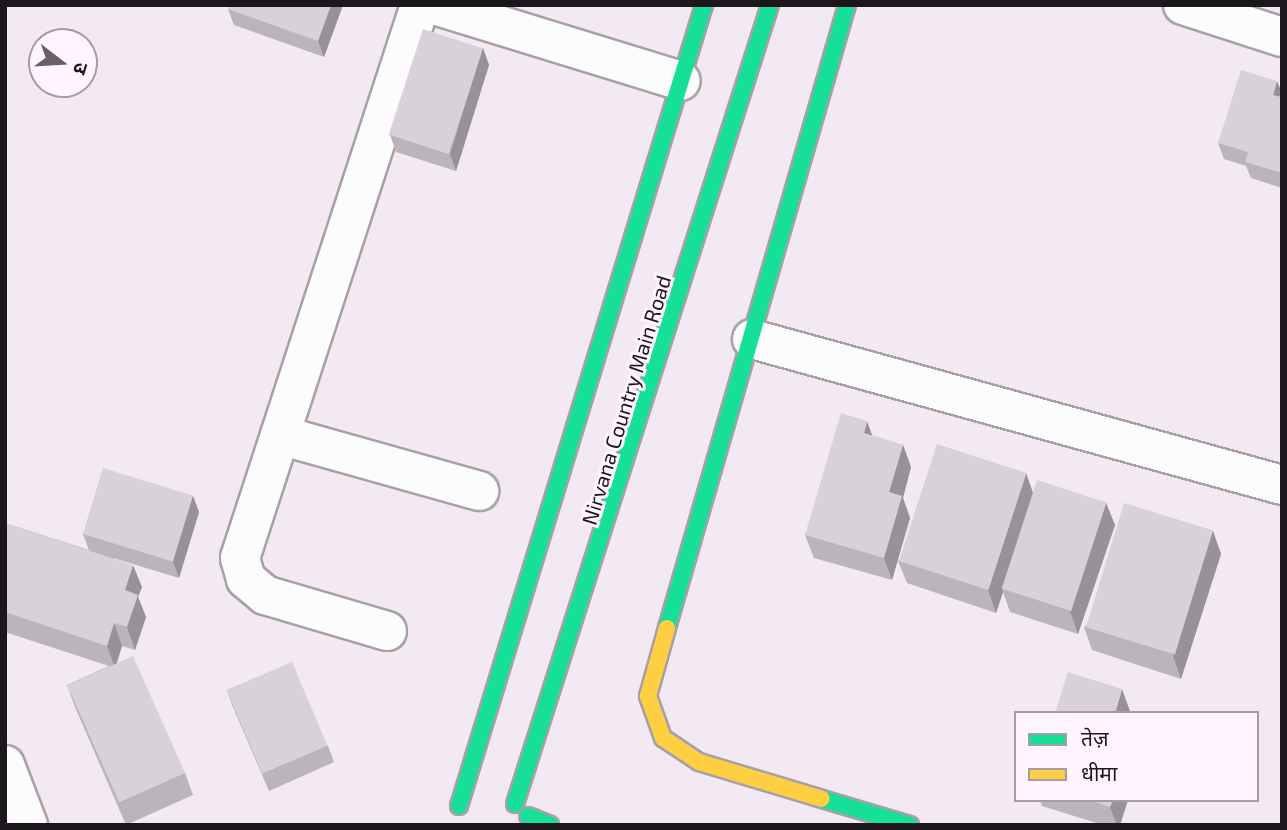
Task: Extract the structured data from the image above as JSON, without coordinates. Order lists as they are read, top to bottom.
{
  "streets": {
    "street": ["Nirvana Country Main Road"]
  },
  "legend": ["तेज़", "धीमा"],
  "north": "right"
}
